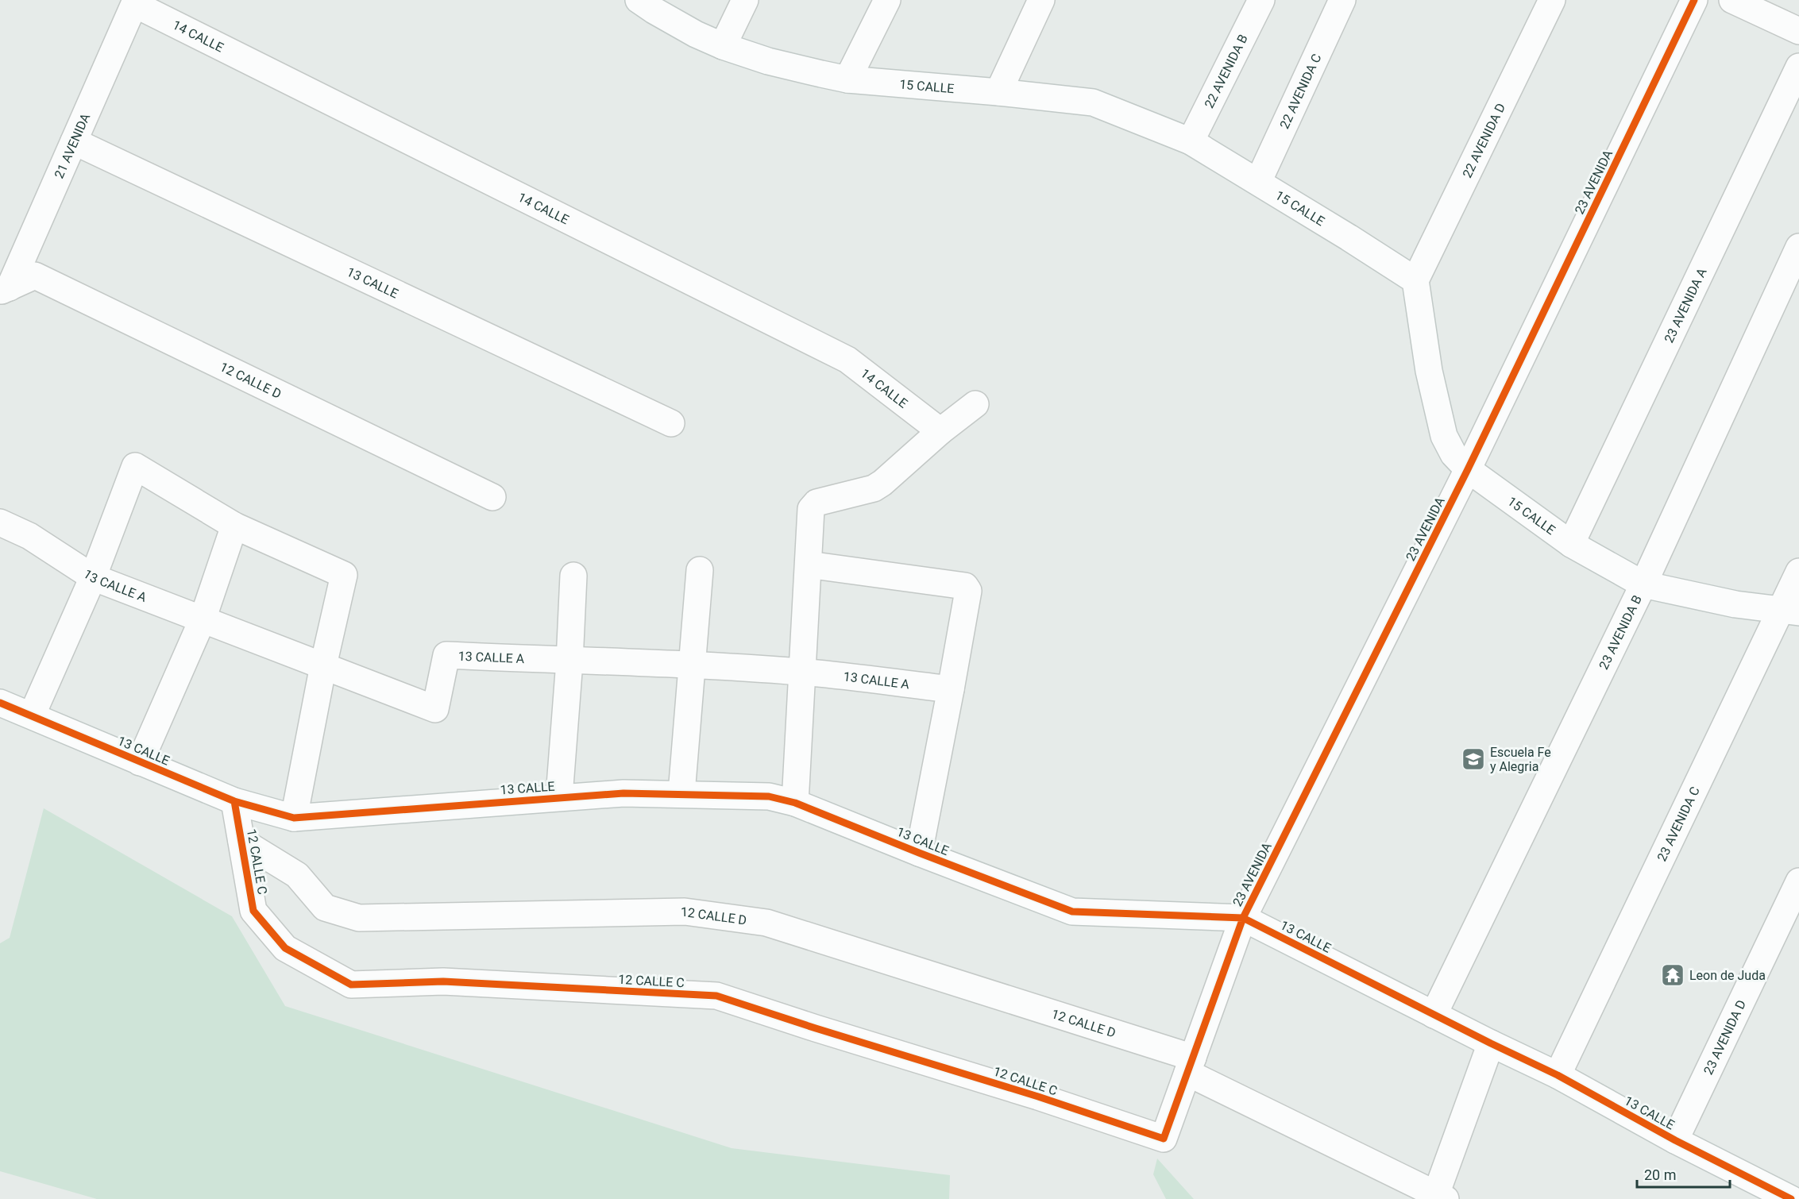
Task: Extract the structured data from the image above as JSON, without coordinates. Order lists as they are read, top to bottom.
{
  "streets": {
    "street": [
      "14 CALLE",
      "22 AVENIDA B",
      "15 CALLE",
      "22 AVENIDA C",
      "22 AVENIDA D",
      "21 AVENIDA",
      "23 AVENIDA",
      "13 CALLE",
      "23 AVENIDA A",
      "12 CALLE D",
      "13 CALLE A",
      "23 AVENIDA B",
      "23 AVENIDA C",
      "12 CALLE C",
      "23 AVENIDA D"
    ]
  },
  "crossings": [
    ["14 CALLE", "21 AVENIDA"],
    ["22 AVENIDA B", "15 CALLE"],
    ["15 CALLE", "22 AVENIDA C"],
    ["15 CALLE", "22 AVENIDA D"],
    ["15 CALLE", "23 AVENIDA"],
    ["15 CALLE", "23 AVENIDA A"],
    ["15 CALLE", "23 AVENIDA B"],
    ["15 CALLE", "23 AVENIDA C"],
    ["21 AVENIDA", "13 CALLE"],
    ["21 AVENIDA", "12 CALLE D"],
    ["23 AVENIDA", "13 CALLE"],
    ["23 AVENIDA", "12 CALLE D"],
    ["23 AVENIDA", "12 CALLE C"],
    ["13 CALLE", "23 AVENIDA B"],
    ["13 CALLE", "23 AVENIDA C"],
    ["13 CALLE", "12 CALLE C"],
    ["13 CALLE", "23 AVENIDA D"],
    ["12 CALLE D", "12 CALLE C"]
  ],
  "places": {
    "school or university": ["Escuela Fe y Alegria"],
    "temple": ["Leon de Juda"]
  },
  "scale_bar": "20 m"
}
